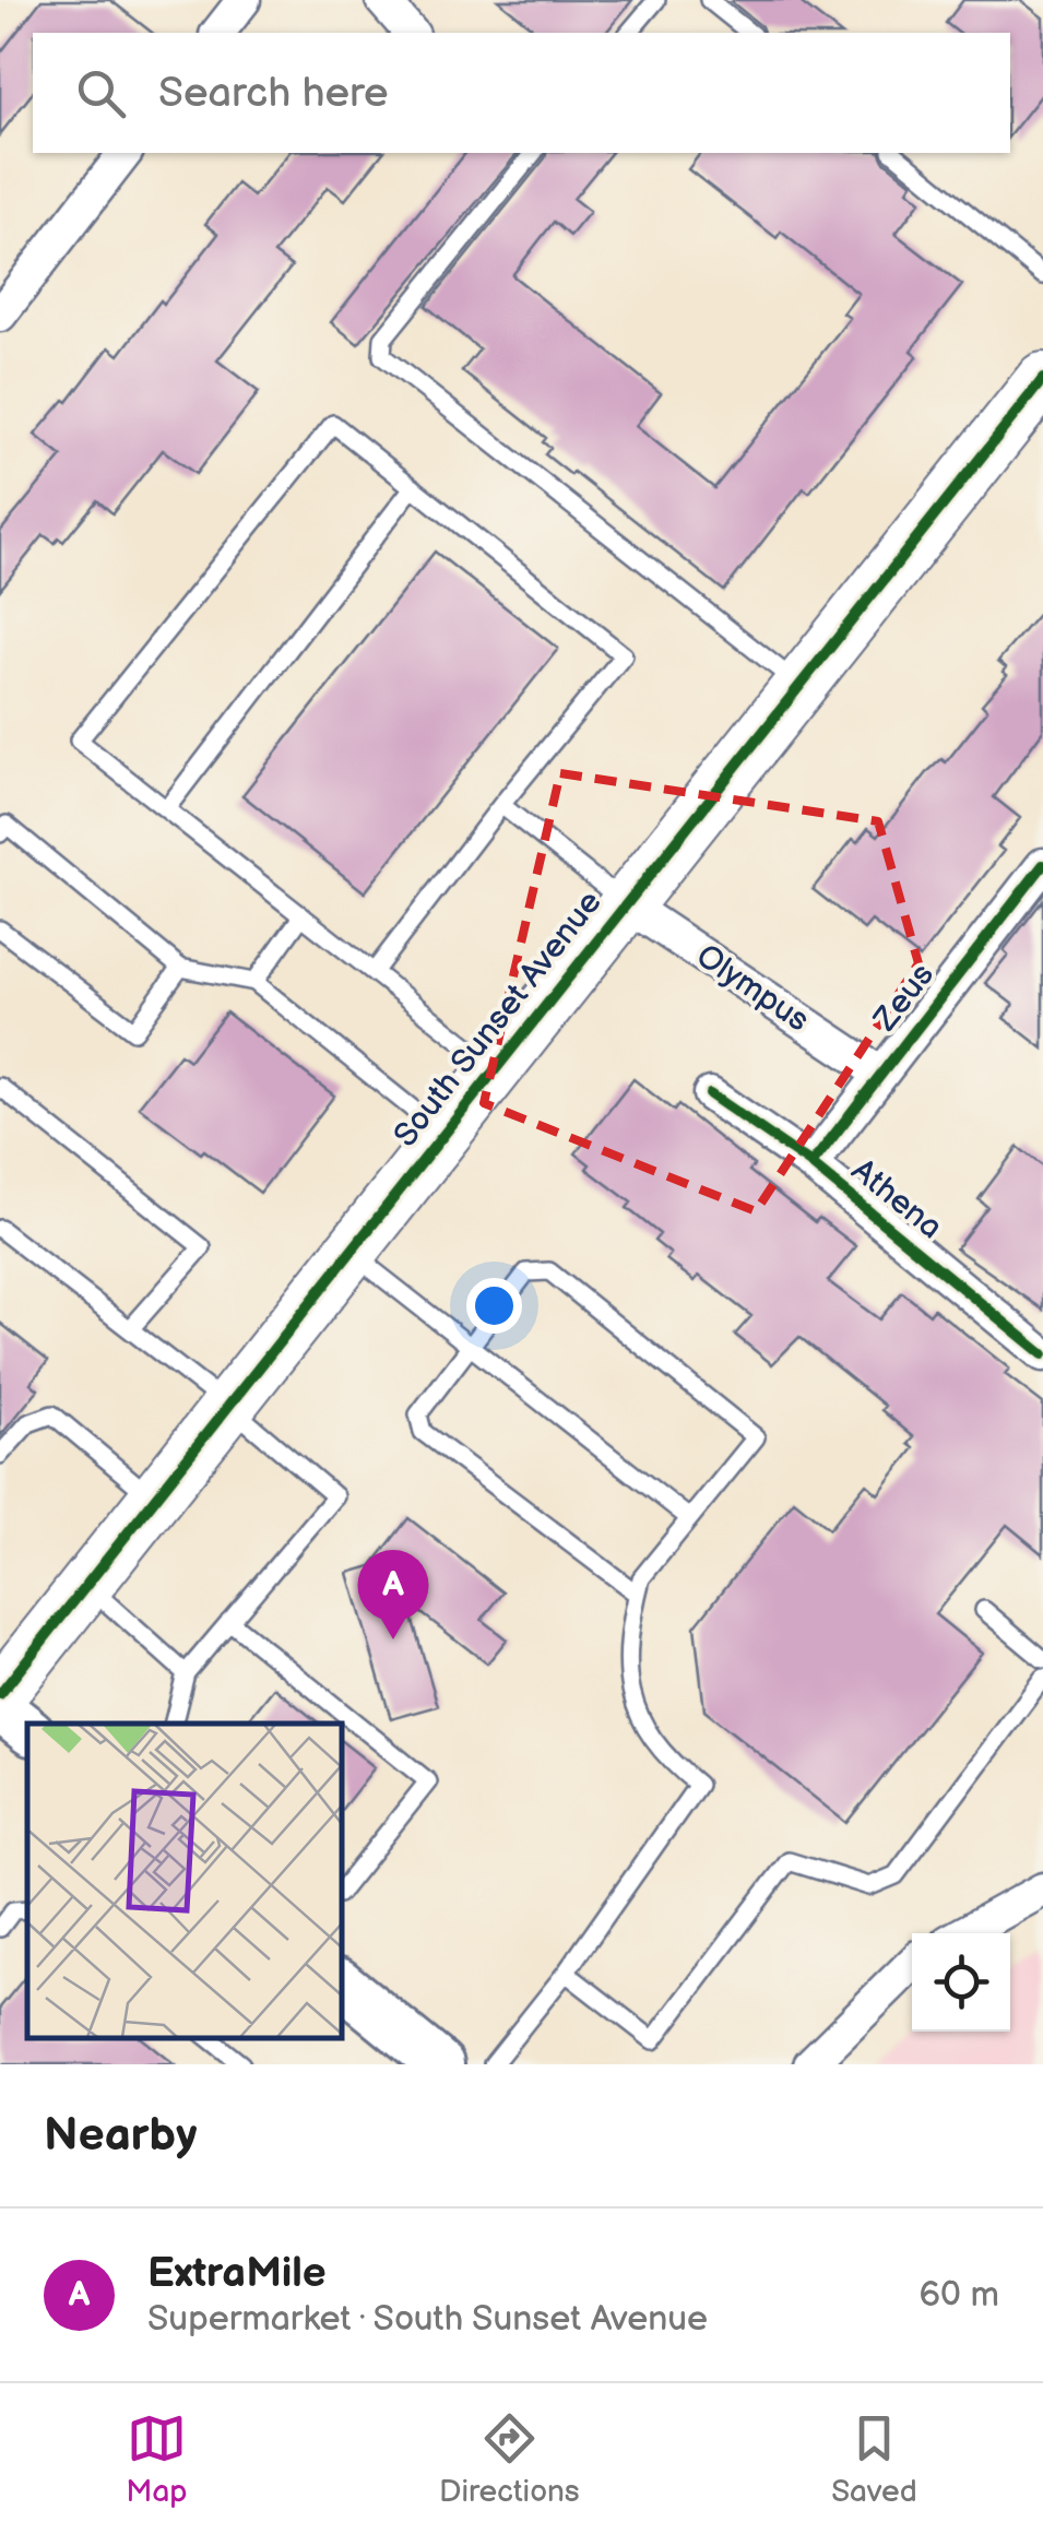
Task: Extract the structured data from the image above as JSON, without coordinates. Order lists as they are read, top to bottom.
{
  "streets": {
    "main road": ["South Sunset Avenue"],
    "street": ["Olympus", "Zeus", "Athena"]
  },
  "crossings": [
    ["Olympus", "Zeus"],
    ["Olympus", "South Sunset Avenue"],
    ["Zeus", "Athena"]
  ],
  "page": {
    "search": "Search here",
    "pins": "A",
    "heading": "Nearby",
    "list": [
      {
        "mark": "A",
        "name": "ExtraMile",
        "note": "Supermarket · South Sunset Avenue",
        "value": "60 m"
      }
    ],
    "nav": ["Map", "Directions", "Saved"]
  }
}
